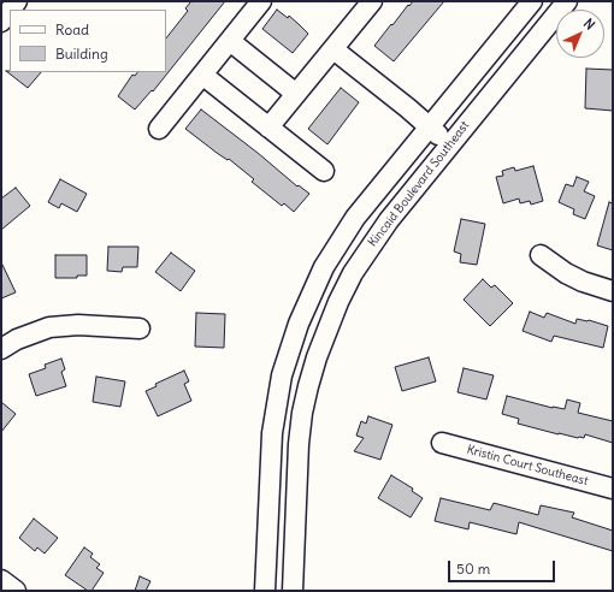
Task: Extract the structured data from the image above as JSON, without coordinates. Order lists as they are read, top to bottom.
{
  "streets": {
    "street": ["Kincaid Boulevard Southeast", "Kristin Court Southeast"]
  },
  "legend": ["Road", "Building"],
  "scale_bar": "50 m",
  "north": "top right"
}
